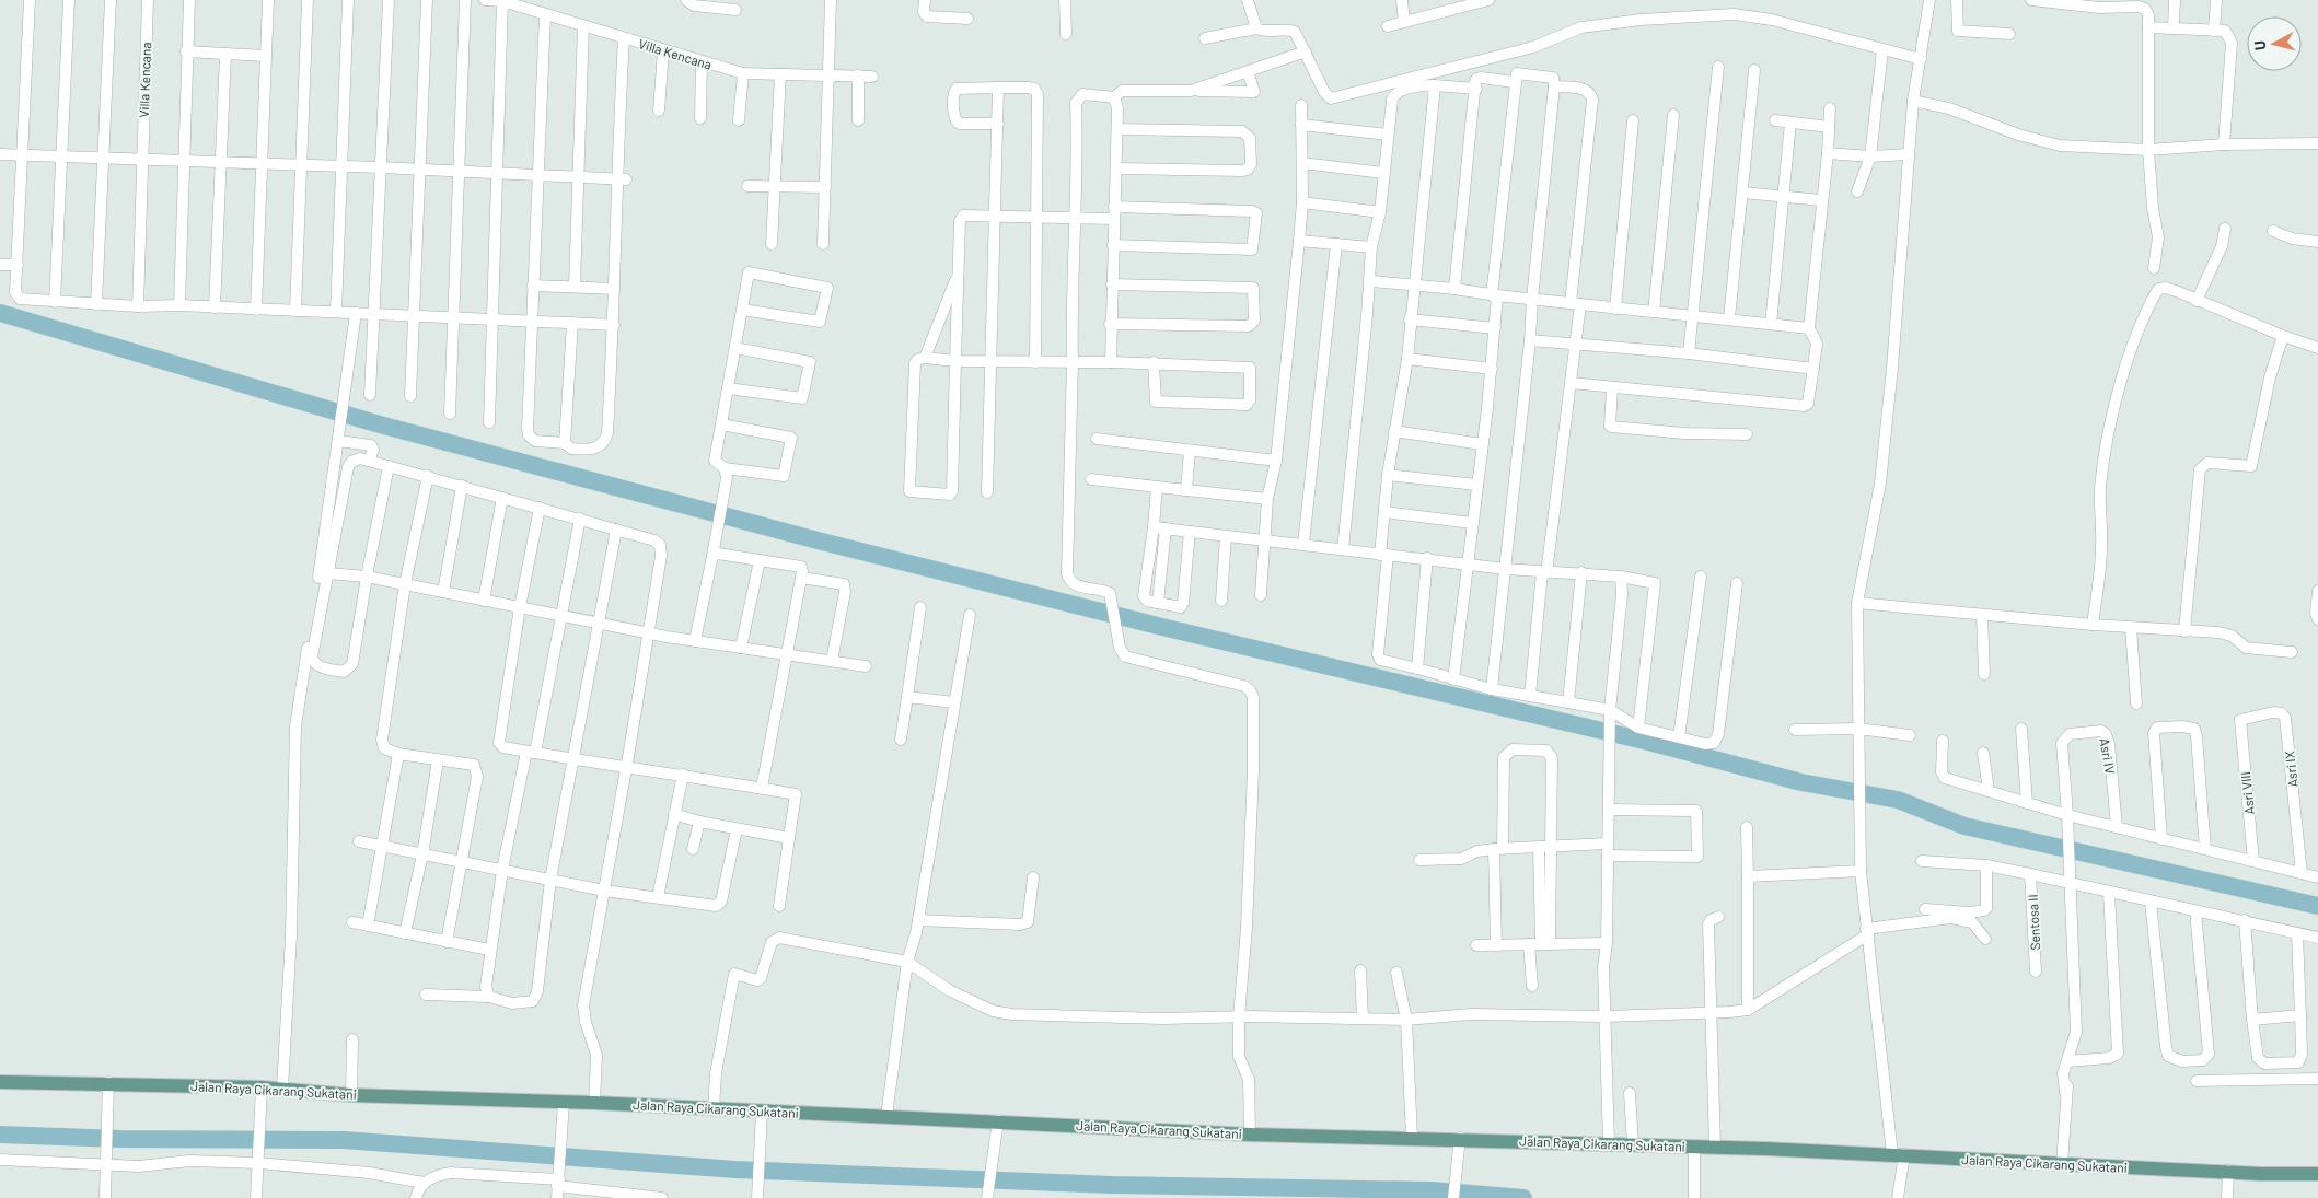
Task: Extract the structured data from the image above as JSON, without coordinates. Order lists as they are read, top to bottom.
{
  "streets": {
    "main road": ["Jalan Raya Cikarang Sukatani"],
    "street": [
      "Villa Kencana",
      "Asri IV",
      "Asri IX",
      "Asri VIII",
      "Sentosa II"
    ]
  },
  "crossings": [
    ["Asri IX", "Asri VIII"]
  ],
  "north": "left"
}
